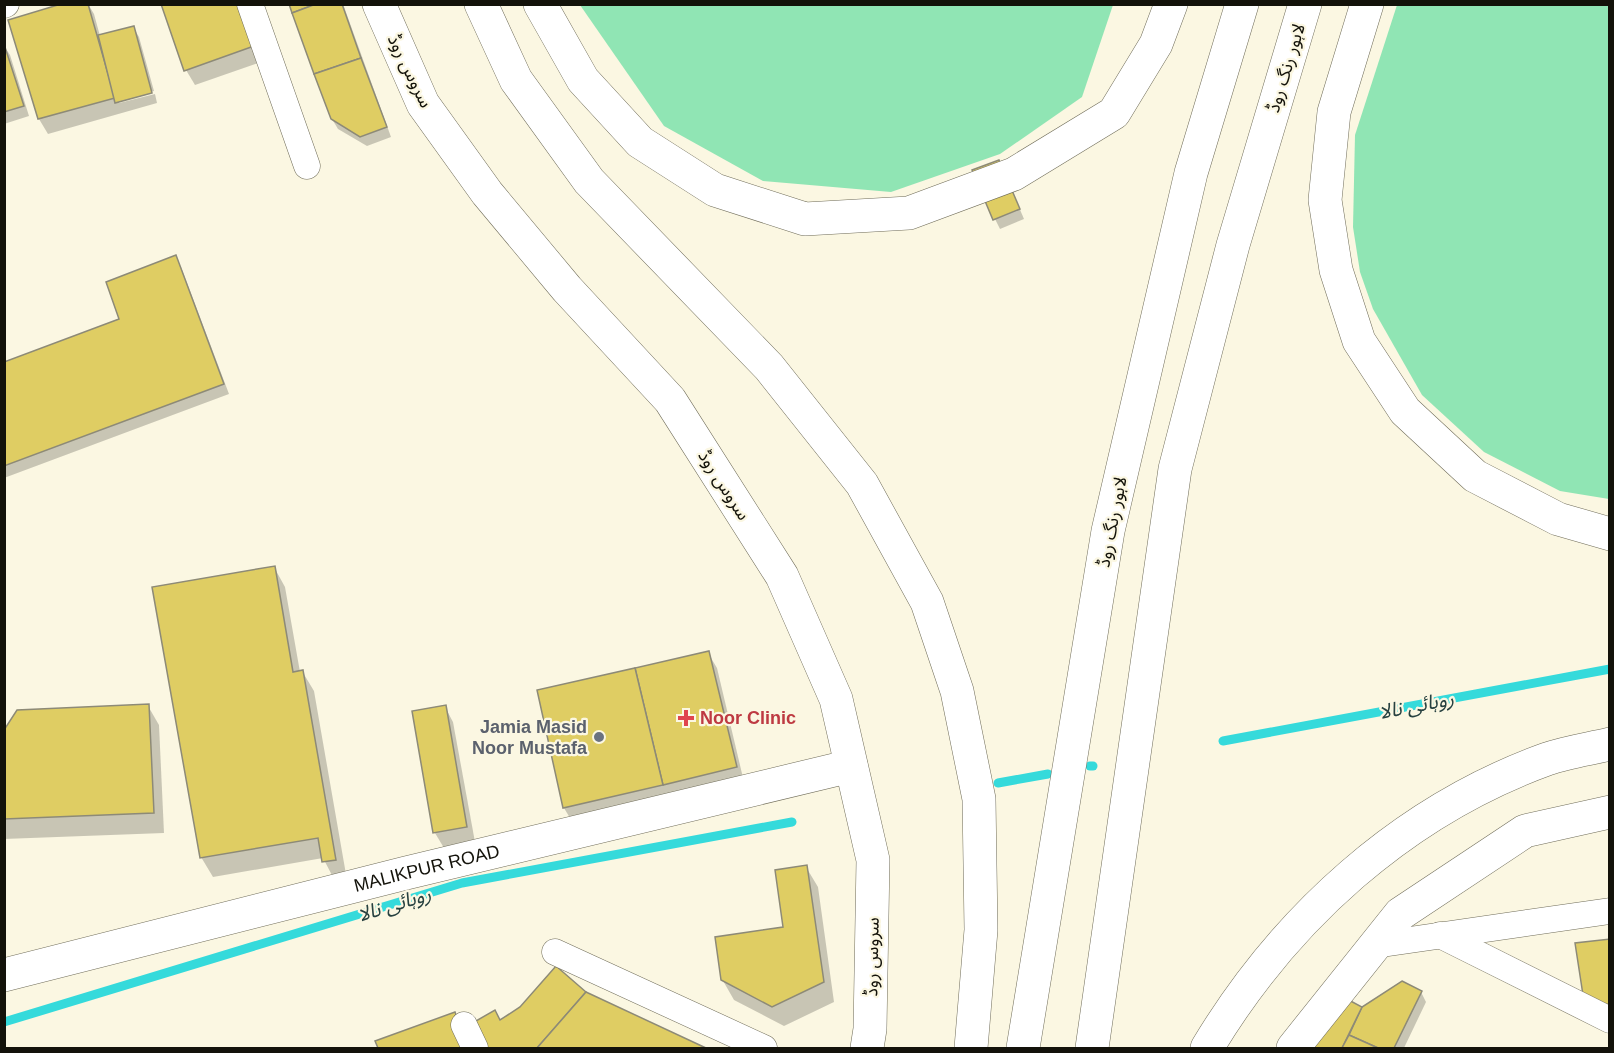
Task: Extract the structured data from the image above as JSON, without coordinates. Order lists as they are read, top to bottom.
{
  "streets": {
    "main road": ["لاہور رنگ روڈ", "سروس روڈ", "MALIKPUR ROAD"]
  },
  "crossings": [
    ["سروس روڈ", "MALIKPUR ROAD"]
  ],
  "water": ["روہائی نالا"],
  "places": {
    "health": ["Noor Clinic"],
    "other": ["Jamia Masid Noor Mustafa"]
  }
}
